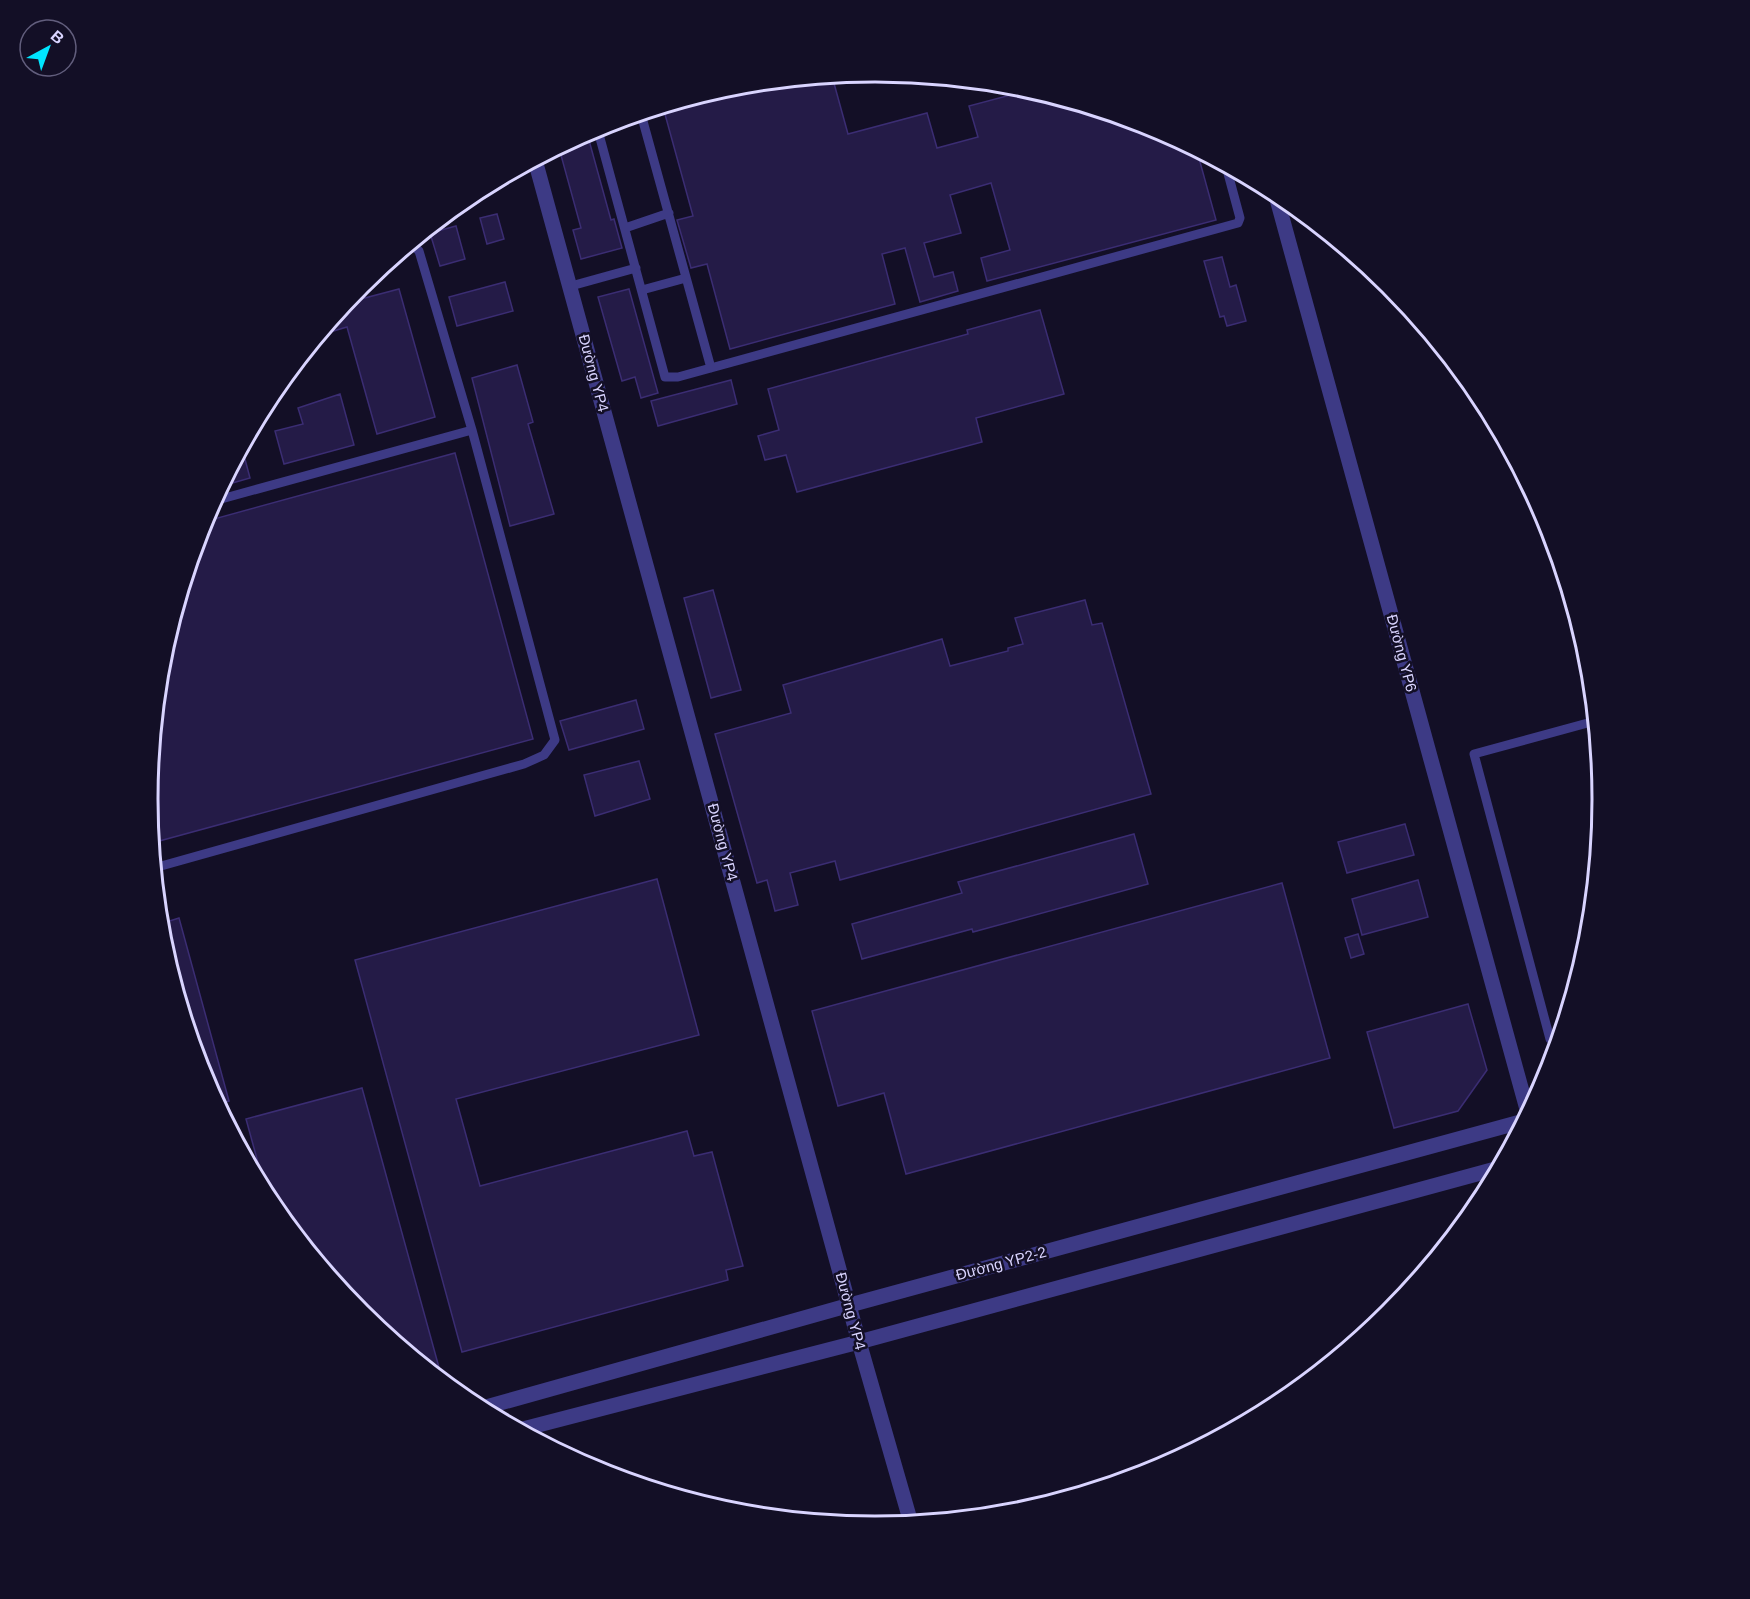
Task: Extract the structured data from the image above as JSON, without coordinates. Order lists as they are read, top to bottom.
{
  "streets": {
    "street": ["Đường YP4", "Đường YP6", "Đường YP2-2"]
  },
  "crossings": [
    ["Đường YP4", "Đường YP2-2"]
  ],
  "north": "top right"
}
